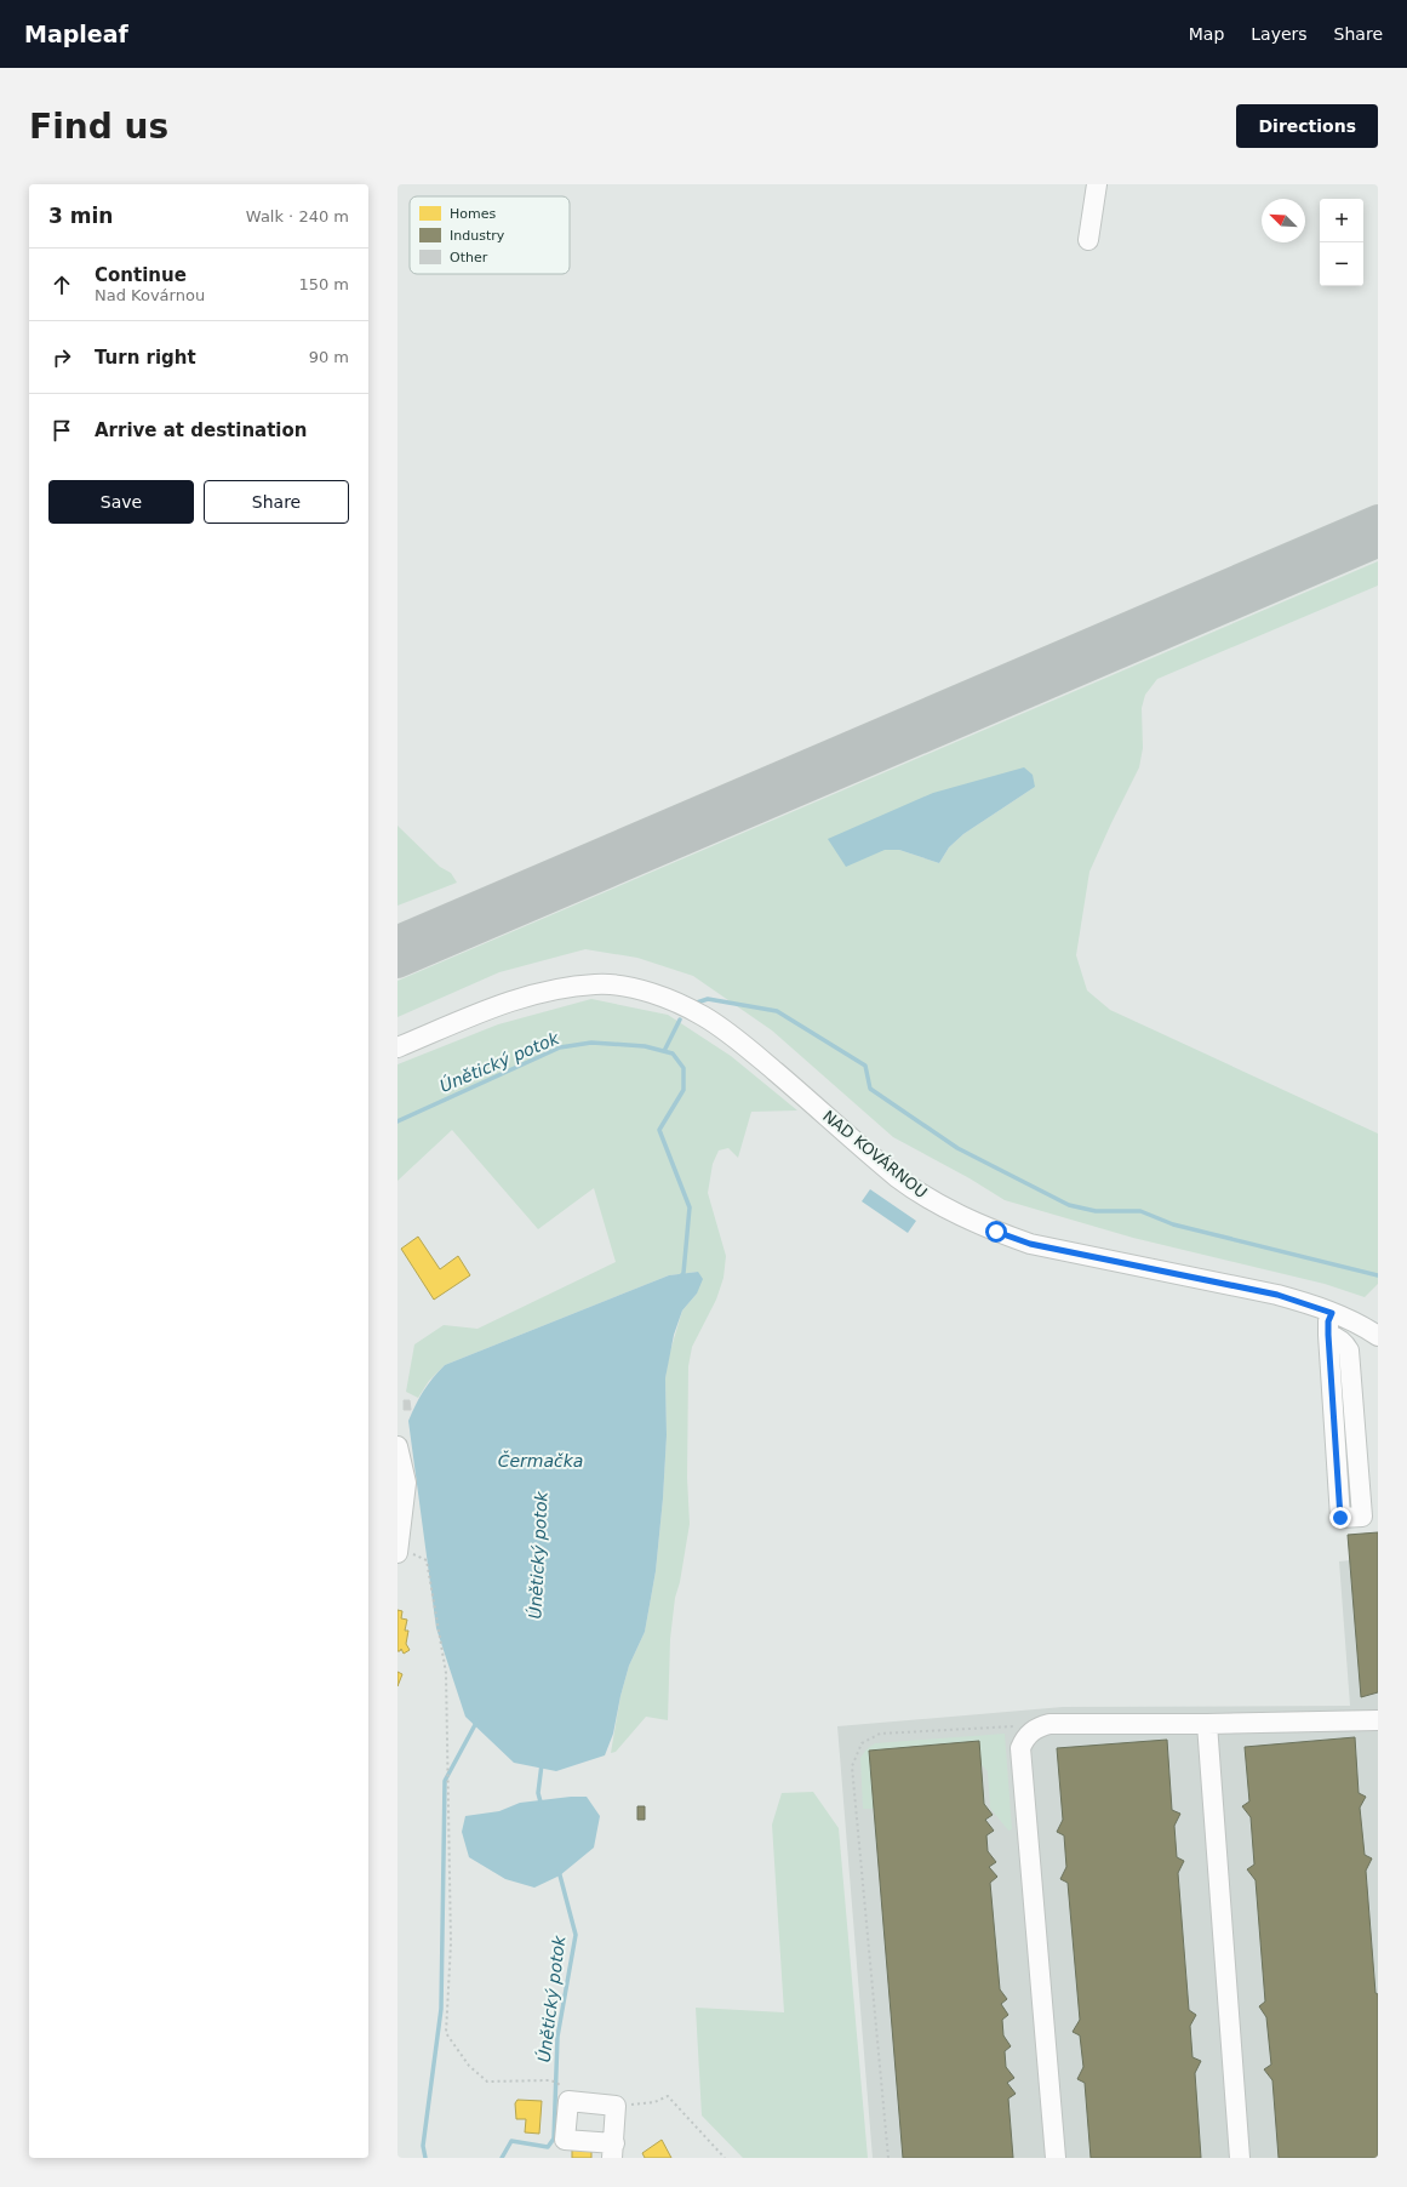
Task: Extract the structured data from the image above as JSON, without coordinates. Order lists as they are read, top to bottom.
{
  "streets": {
    "street": ["NAD KOVÁRNOU"]
  },
  "water": ["Únětický potok", "Čermačka"],
  "legend": ["Homes", "Industry", "Other"],
  "north": "top left",
  "page": {
    "header": "Mapleaf",
    "nav": ["Map", "Layers", "Share"],
    "buttons": [
      "Directions",
      ["Save", "Share"]
    ],
    "title": "Find us",
    "heading": ["3 min", "Walk · 240 m"],
    "map_buttons": ["+", "−"],
    "list": [
      ["Continue", "Nad Kovárnou", "150 m"],
      ["Turn right", "90 m"],
      "Arrive at destination"
    ]
  }
}
